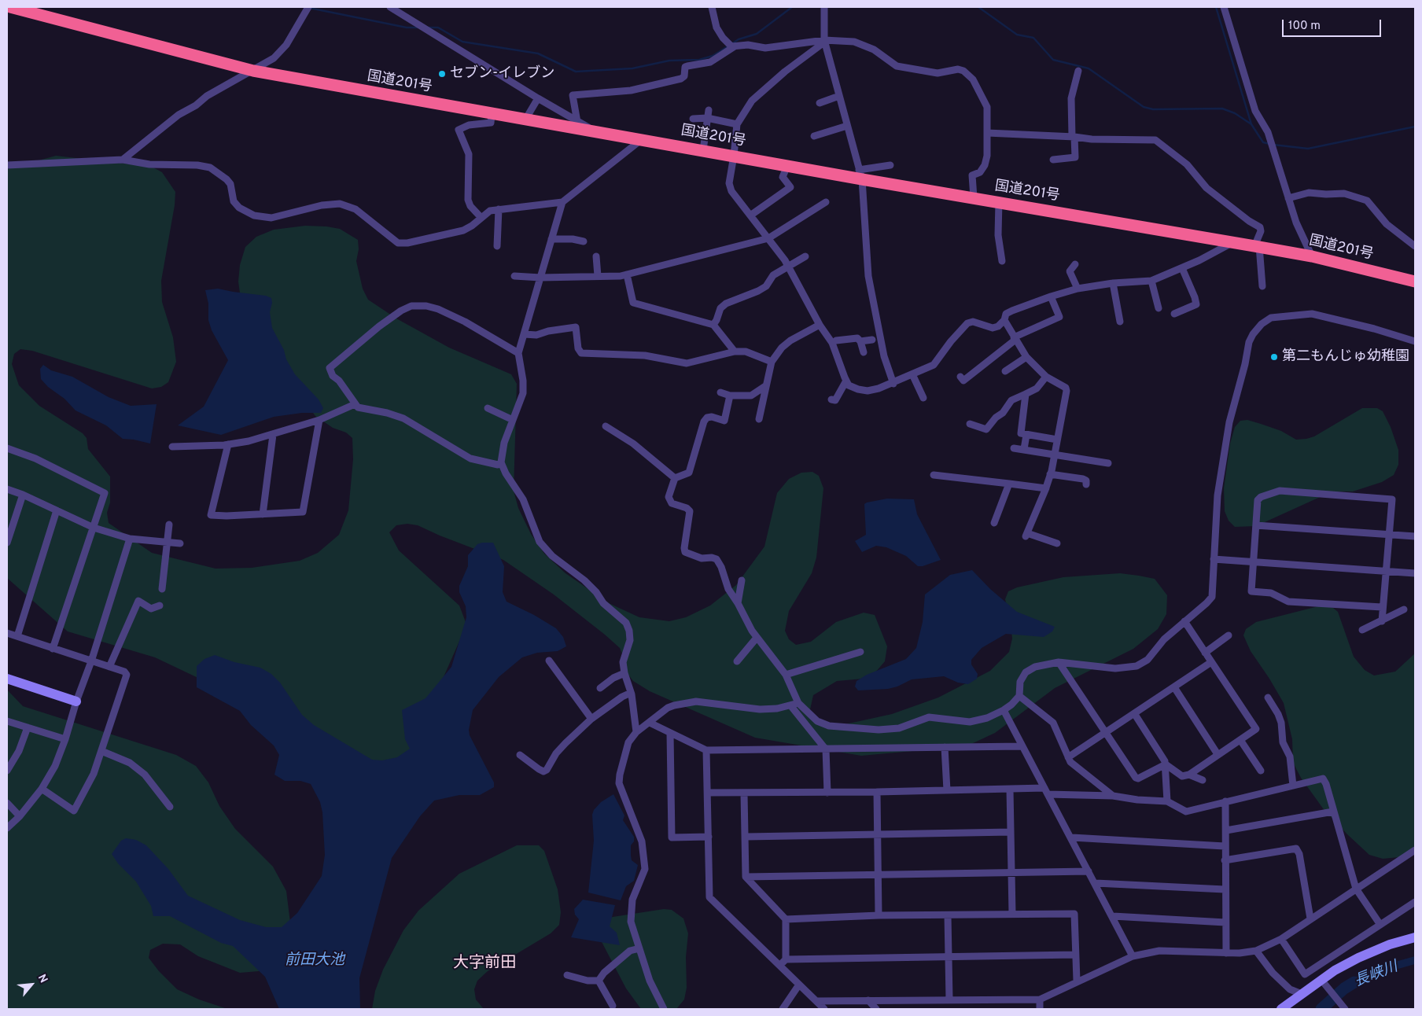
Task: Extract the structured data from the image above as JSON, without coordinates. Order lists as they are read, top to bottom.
{
  "streets": {
    "highway": ["国道201号"]
  },
  "districts": ["大字前田"],
  "water": ["前田大池", "長峡川"],
  "places": ["セブン-イレブン", "第二もんじゅ幼稚園"],
  "scale_bar": "100 m",
  "north": "top right"
}
